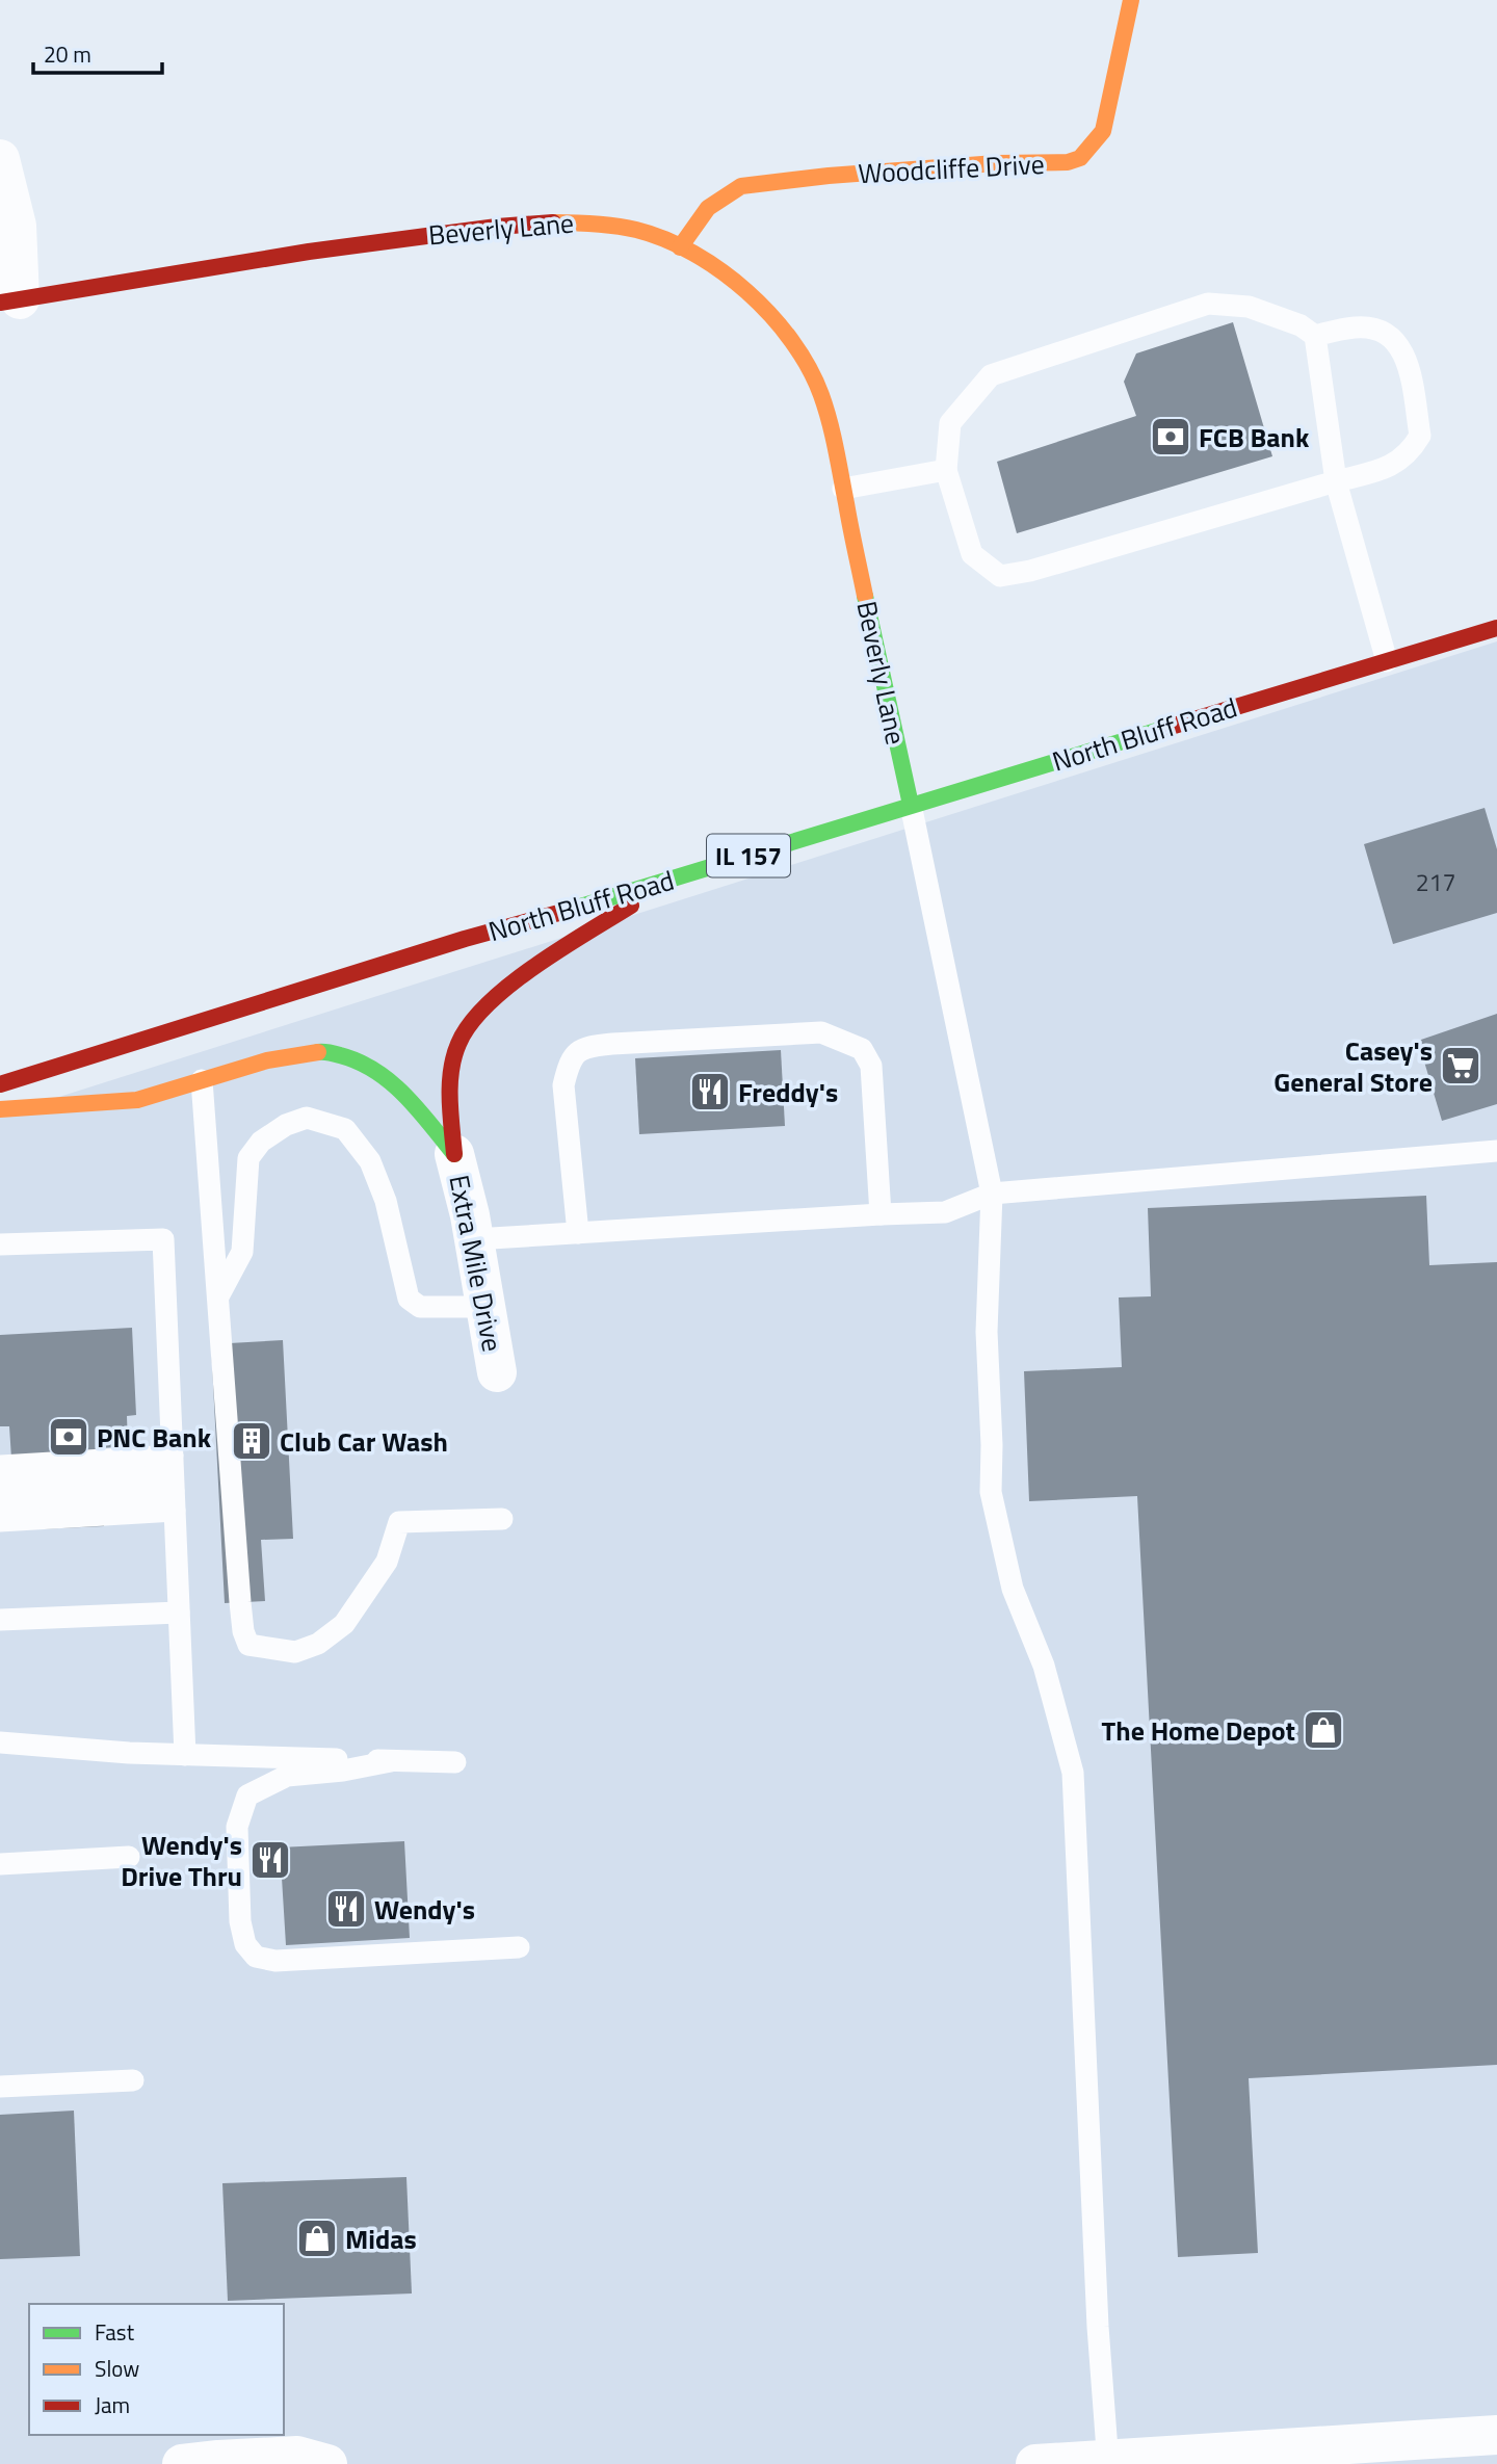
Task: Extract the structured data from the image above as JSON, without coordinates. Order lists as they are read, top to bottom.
{
  "streets": {
    "main road": [
      "Woodcliffe Drive",
      "Beverly Lane",
      "North Bluff Road",
      "IL 157"
    ],
    "street": ["Extra Mile Drive"]
  },
  "crossings": [
    ["Woodcliffe Drive", "Beverly Lane"],
    ["Beverly Lane", "North Bluff Road"]
  ],
  "places": {
    "bank": ["FCB Bank", "PNC Bank"],
    "supermarket": ["Casey's General Store"],
    "restaurant": ["Freddy's", "Wendy's Drive Thru", "Wendy's"],
    "building": ["Club Car Wash"],
    "shop": ["The Home Depot", "Midas"]
  },
  "house_numbers": ["217"],
  "legend": ["Fast", "Slow", "Jam"],
  "scale_bar": "20 m"
}
